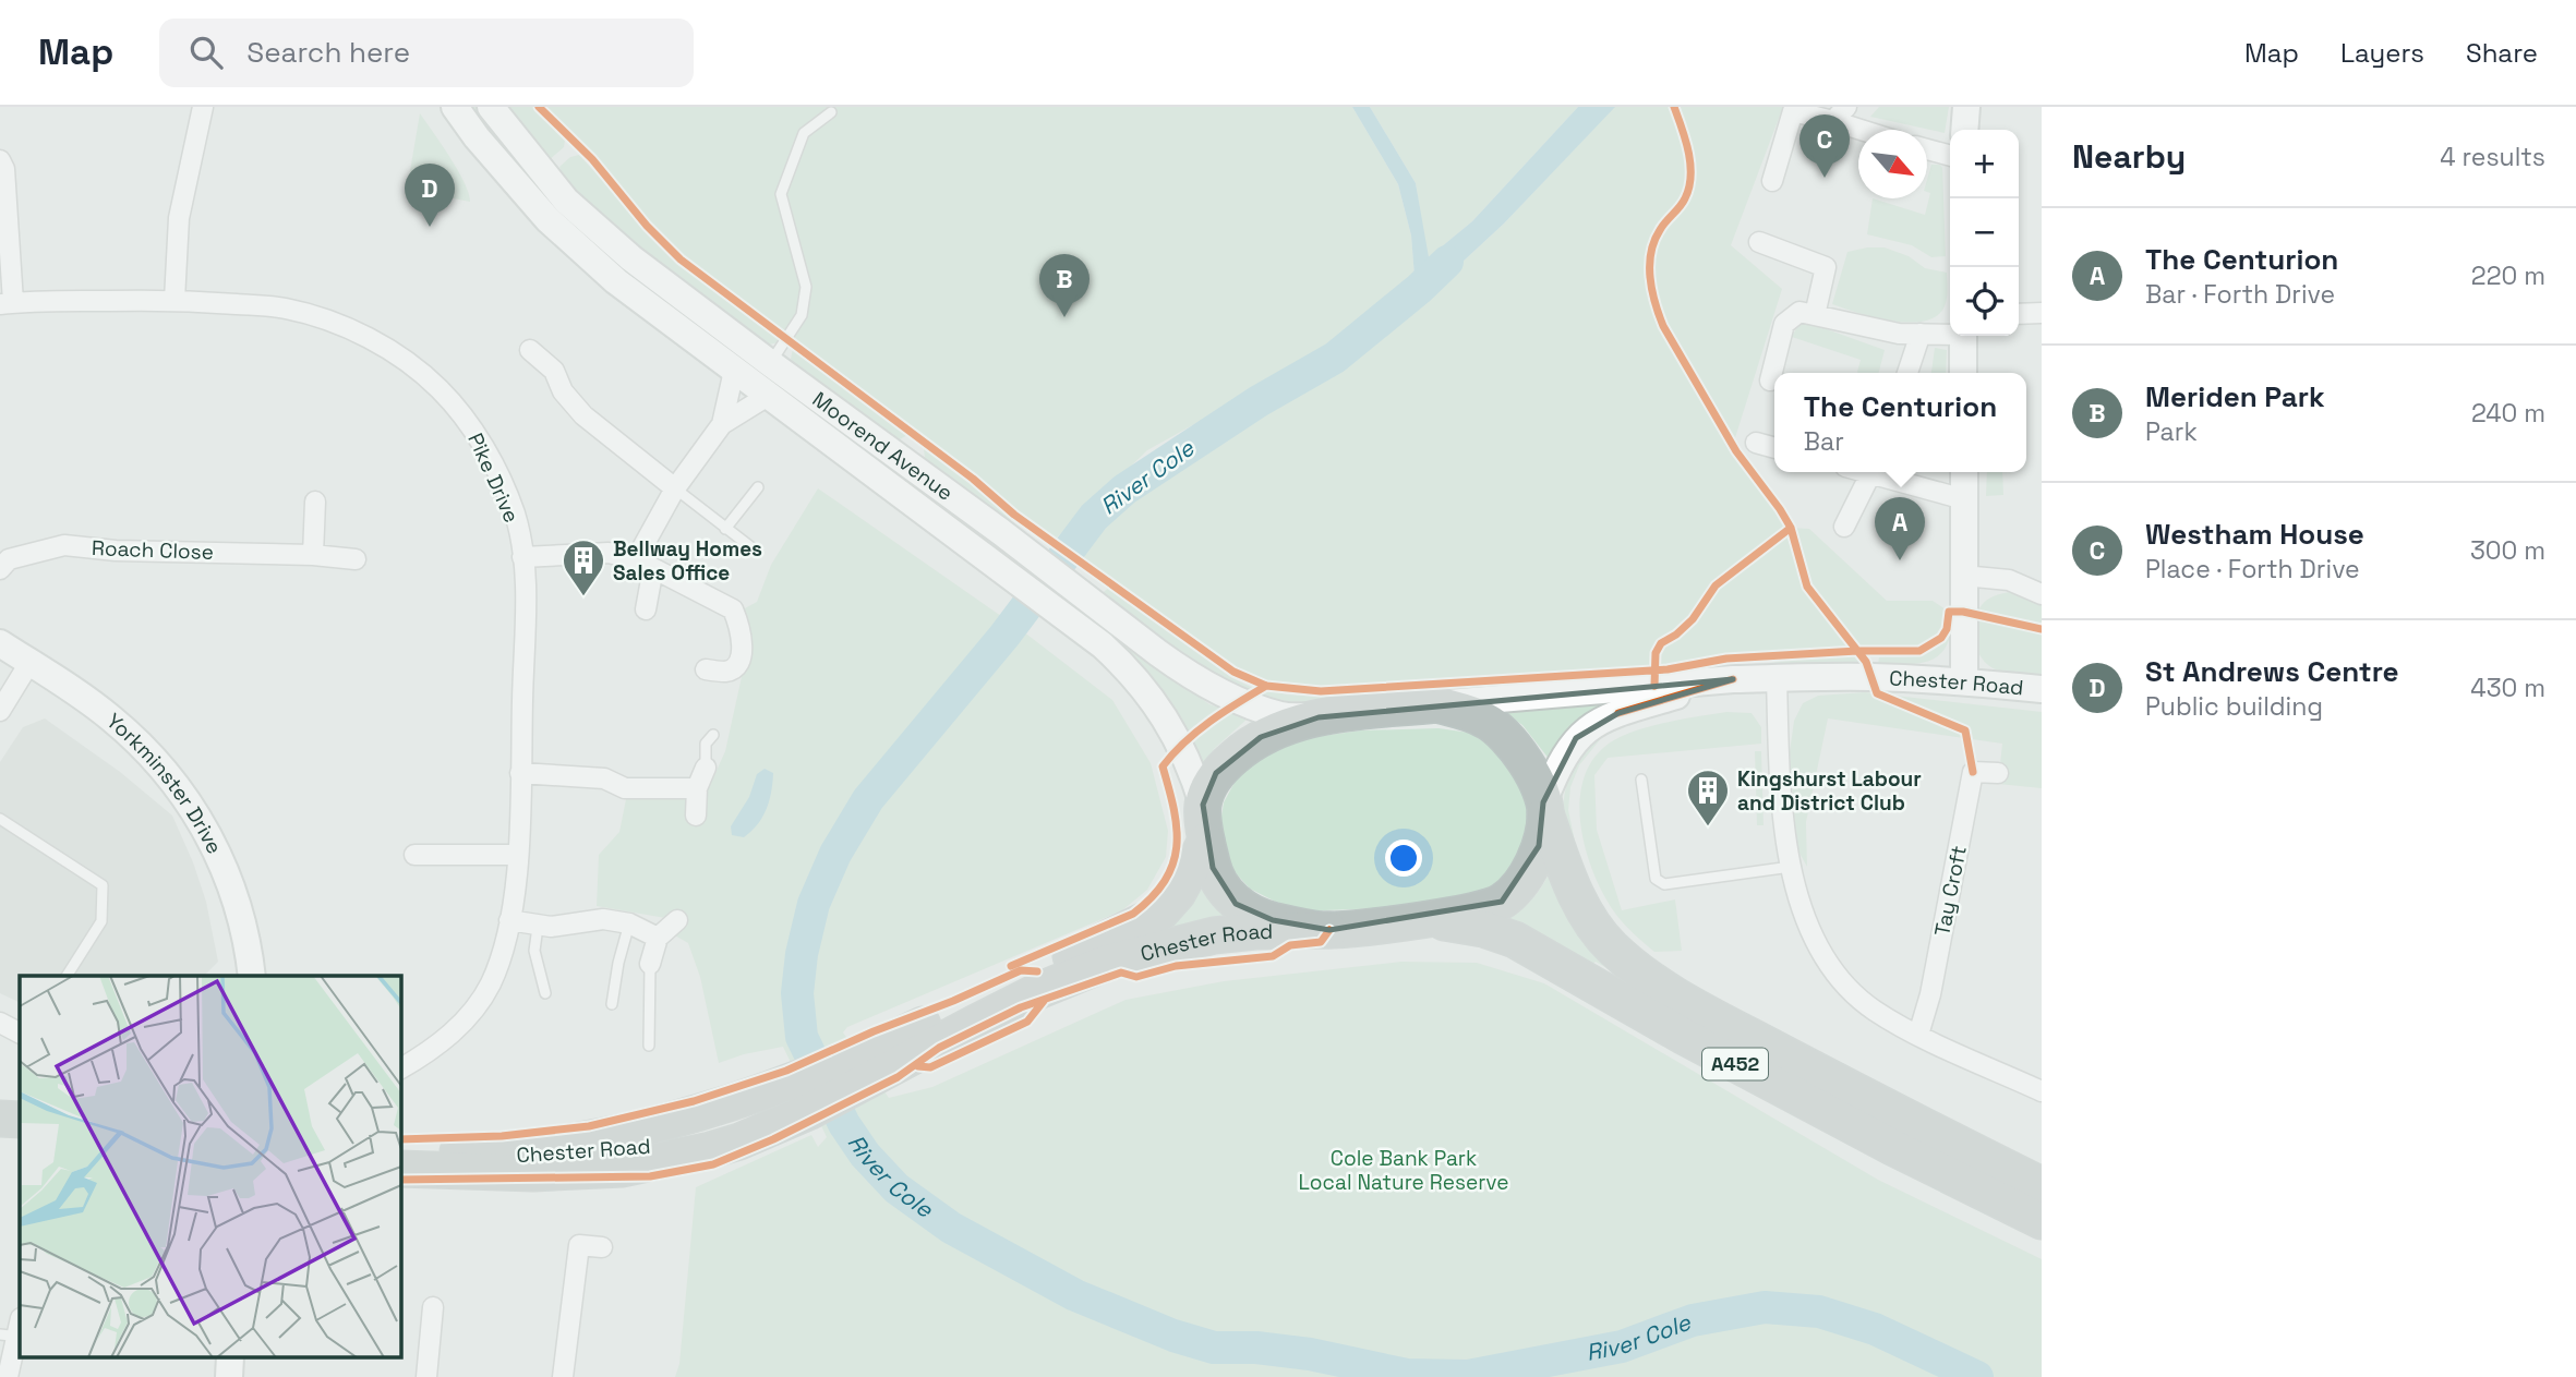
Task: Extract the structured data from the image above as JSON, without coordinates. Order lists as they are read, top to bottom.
{
  "streets": {
    "highway": ["Chester Road", "A452"],
    "street": [
      "Moorend Avenue",
      "Pike Drive",
      "Roach Close",
      "Yorkminster Drive",
      "Tay Croft"
    ]
  },
  "crossings": [
    ["Moorend Avenue", "A452"],
    ["Chester Road", "A452"]
  ],
  "water": ["River Cole"],
  "parks": ["Cole Bank Park Local Nature Reserve"],
  "places": {
    "building": ["Bellway Homes Sales Office", "Kingshurst Labour and District Club"]
  },
  "north": "bottom right",
  "page": {
    "header": "Map",
    "search": "Search here",
    "nav": ["Map", "Layers", "Share"],
    "heading": ["Nearby", "4 results"],
    "pins": [
      "C",
      "D",
      "B",
      "A"
    ],
    "map_buttons": ["+", "−"],
    "list": [
      {
        "mark": "A",
        "name": "The Centurion",
        "note": "Bar · Forth Drive",
        "value": "220 m"
      },
      {
        "mark": "B",
        "name": "Meriden Park",
        "note": "Park",
        "value": "240 m"
      },
      {
        "mark": "C",
        "name": "Westham House",
        "note": "Place · Forth Drive",
        "value": "300 m"
      },
      {
        "mark": "D",
        "name": "St Andrews Centre",
        "note": "Public building",
        "value": "430 m"
      }
    ],
    "popup": ["The Centurion", "Bar"]
  }
}
